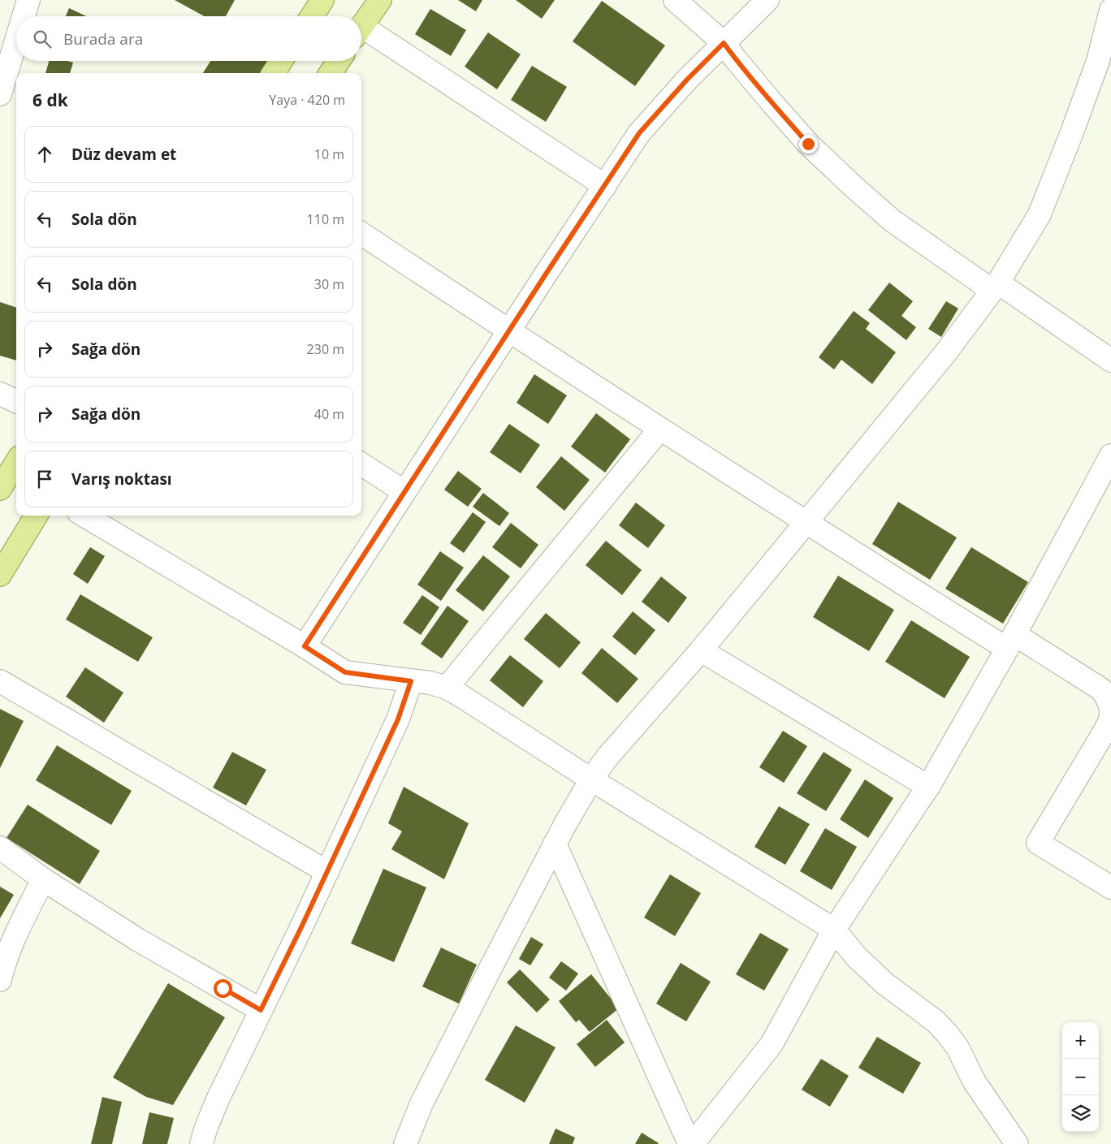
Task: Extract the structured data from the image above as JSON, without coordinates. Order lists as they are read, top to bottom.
{
  "page": {
    "search": "Burada ara",
    "heading": ["6 dk", "Yaya · 420 m"],
    "list": [
      ["Düz devam et", "10 m"],
      ["Sola dön", "110 m"],
      ["Sola dön", "30 m"],
      ["Sağa dön", "230 m"],
      ["Sağa dön", "40 m"],
      "Varış noktası"
    ],
    "map_buttons": ["+", "−"]
  }
}
